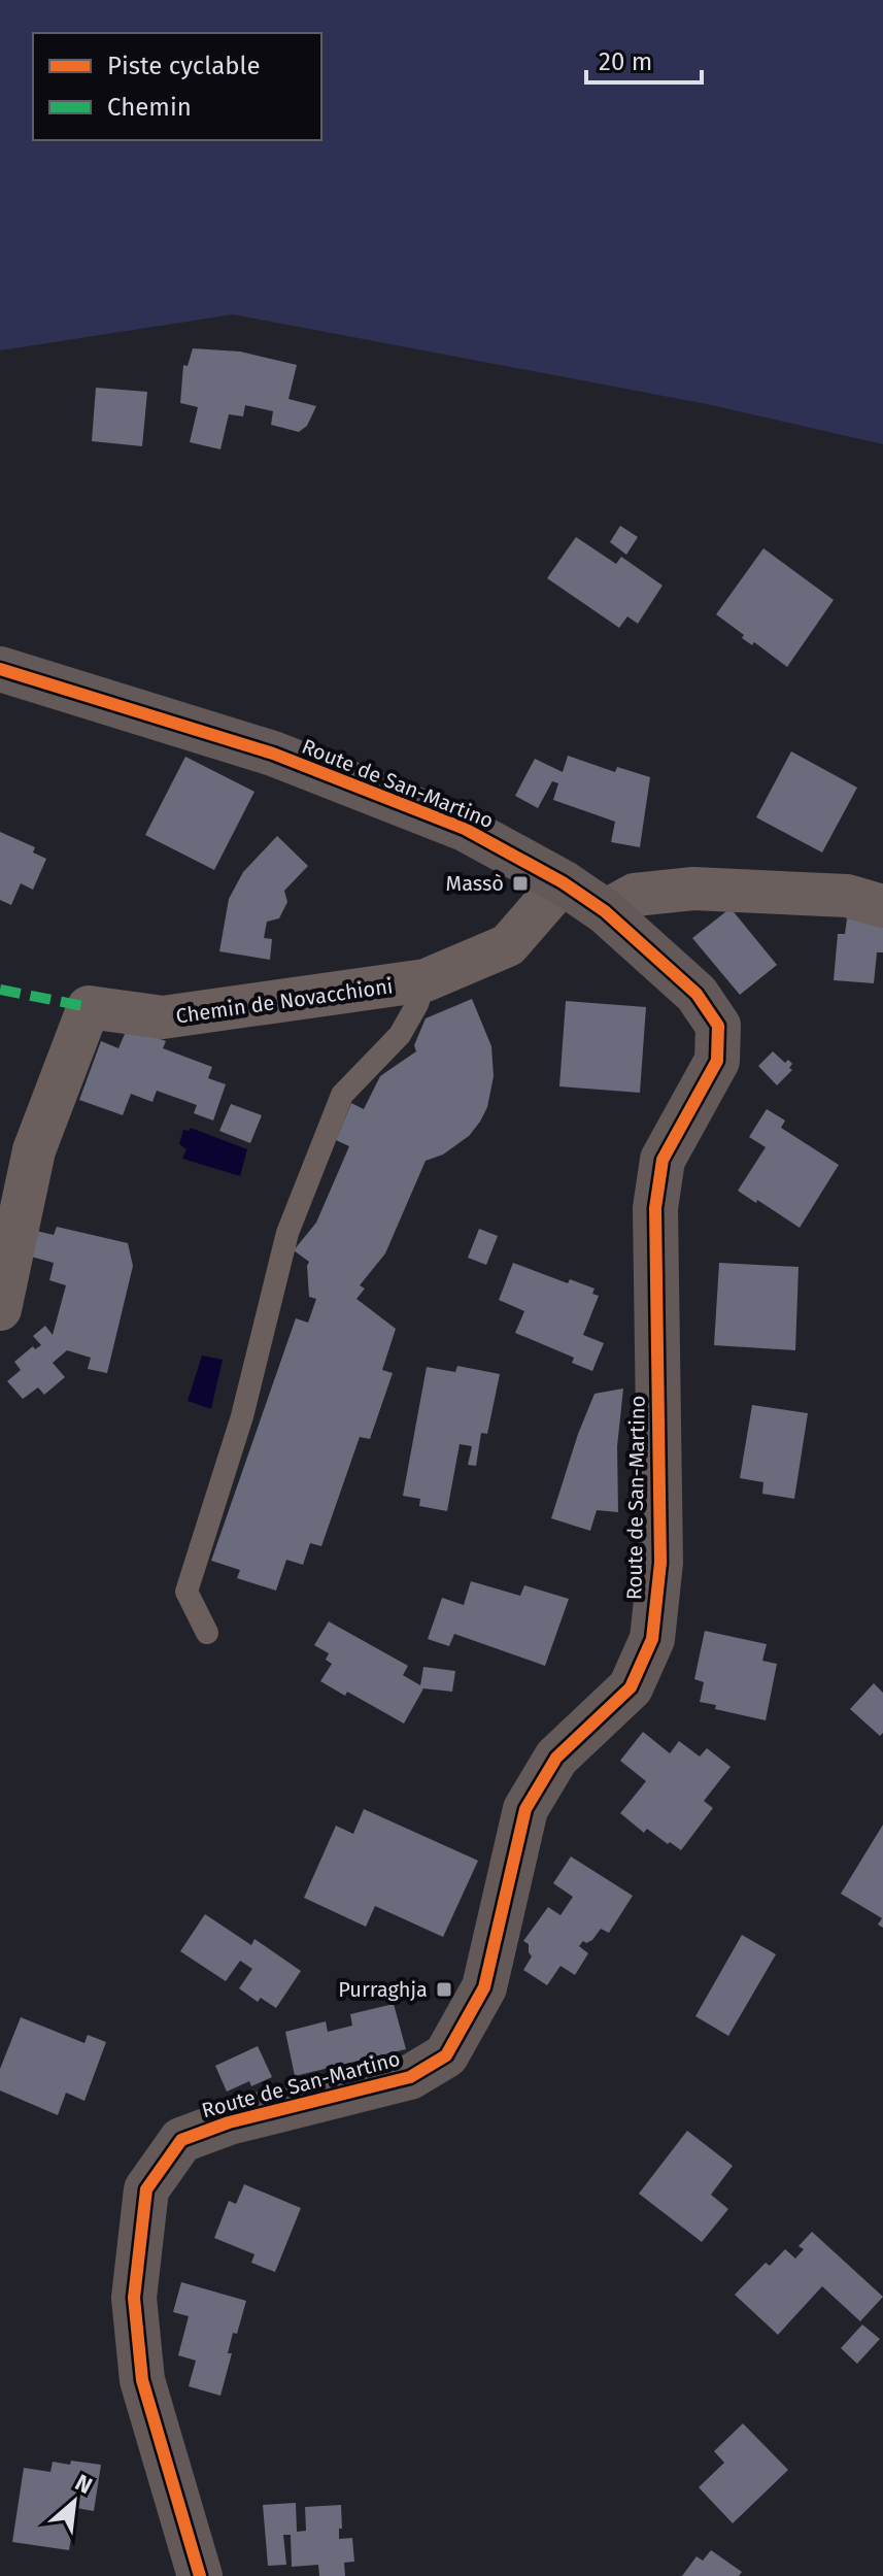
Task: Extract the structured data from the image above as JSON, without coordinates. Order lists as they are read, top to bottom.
{
  "streets": {
    "street": ["Route de San-Martino", "Chemin de Novacchioni"]
  },
  "crossings": [
    ["Route de San-Martino", "Chemin de Novacchioni"]
  ],
  "places": {
    "transit": ["Massò", "Purraghja"]
  },
  "legend": ["Piste cyclable", "Chemin"],
  "scale_bar": "20 m",
  "north": "top right"
}
